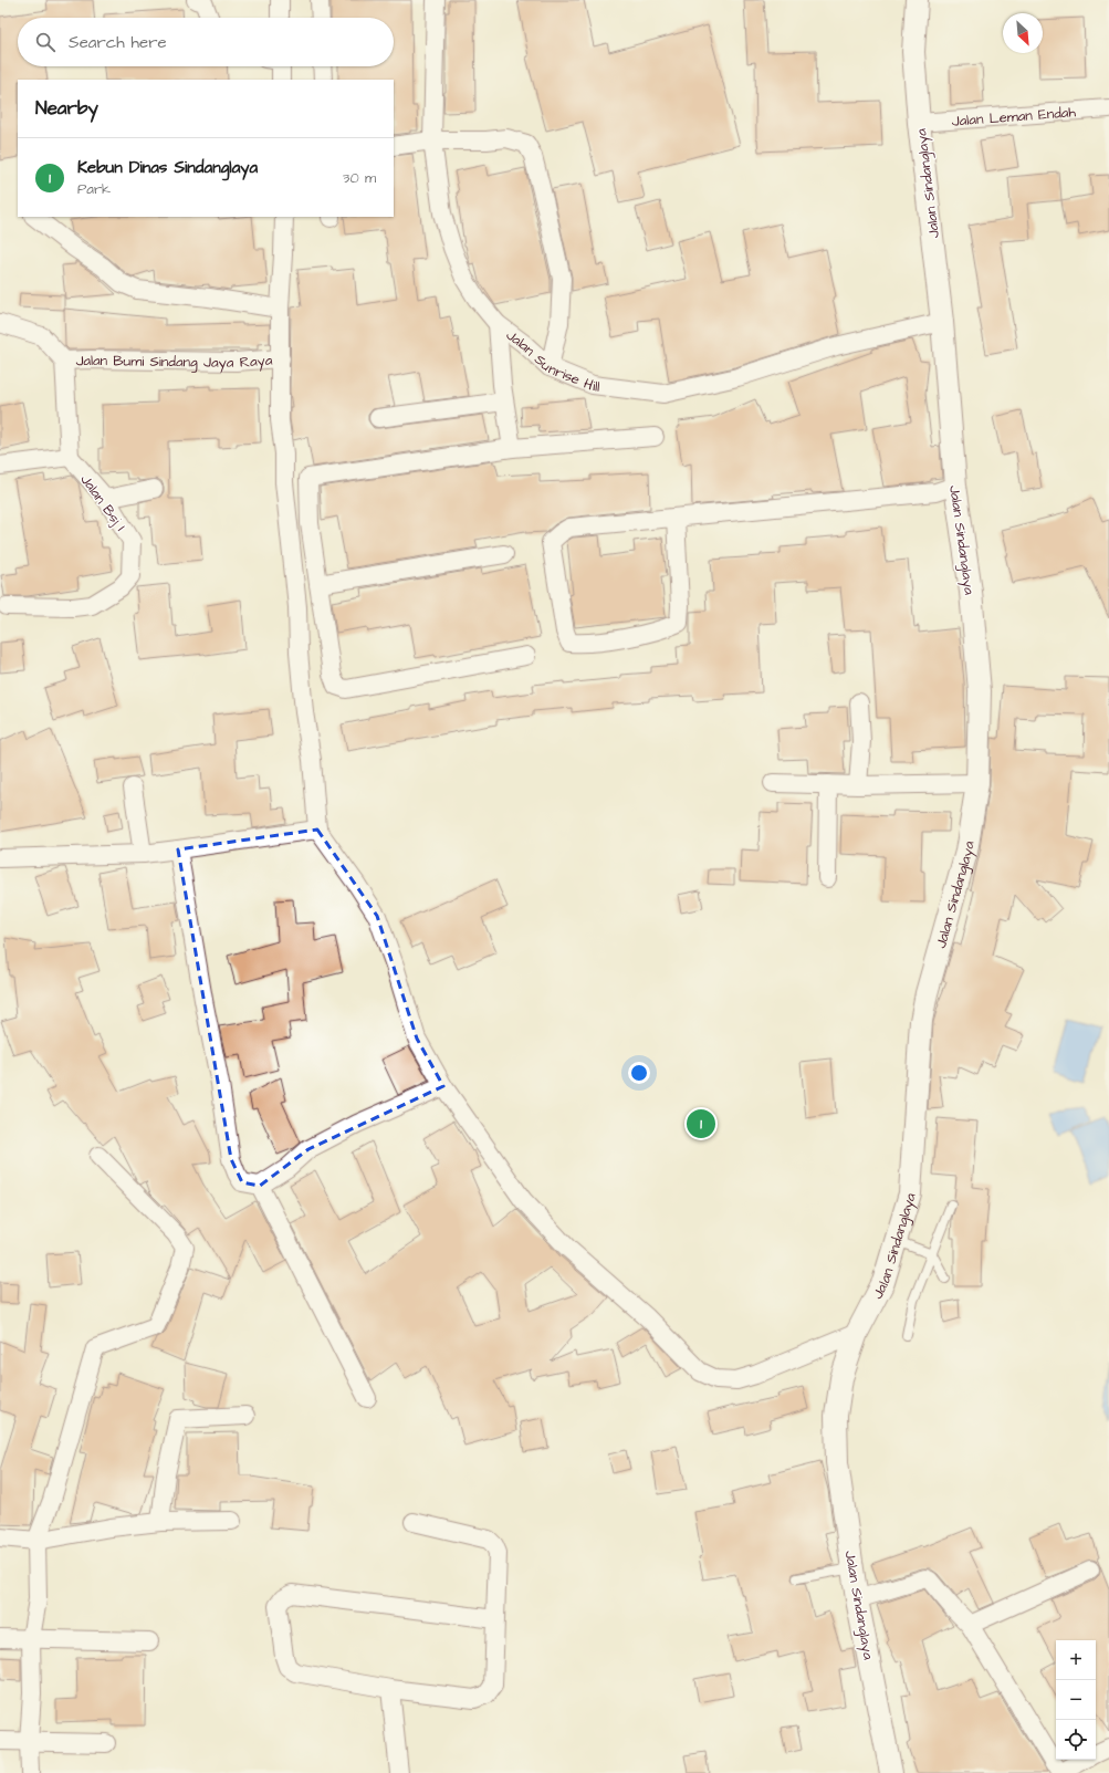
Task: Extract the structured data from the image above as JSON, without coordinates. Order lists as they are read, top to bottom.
{
  "streets": {
    "street": [
      "Jalan Leman Endah",
      "Jalan Sindanglaya",
      "Jalan Sunrise Hill",
      "Jalan Bumi Sindang Jaya Raya",
      "Jalan Bsj I"
    ]
  },
  "crossings": [
    ["Jalan Leman Endah", "Jalan Sindanglaya"],
    ["Jalan Sindanglaya", "Jalan Sunrise Hill"]
  ],
  "north": "bottom right",
  "page": {
    "search": "Search here",
    "heading": "Nearby",
    "list": [
      {
        "mark": "1",
        "name": "Kebun Dinas Sindanglaya",
        "note": "Park",
        "value": "30 m"
      }
    ],
    "pins": "1",
    "map_buttons": ["+", "−"]
  }
}
